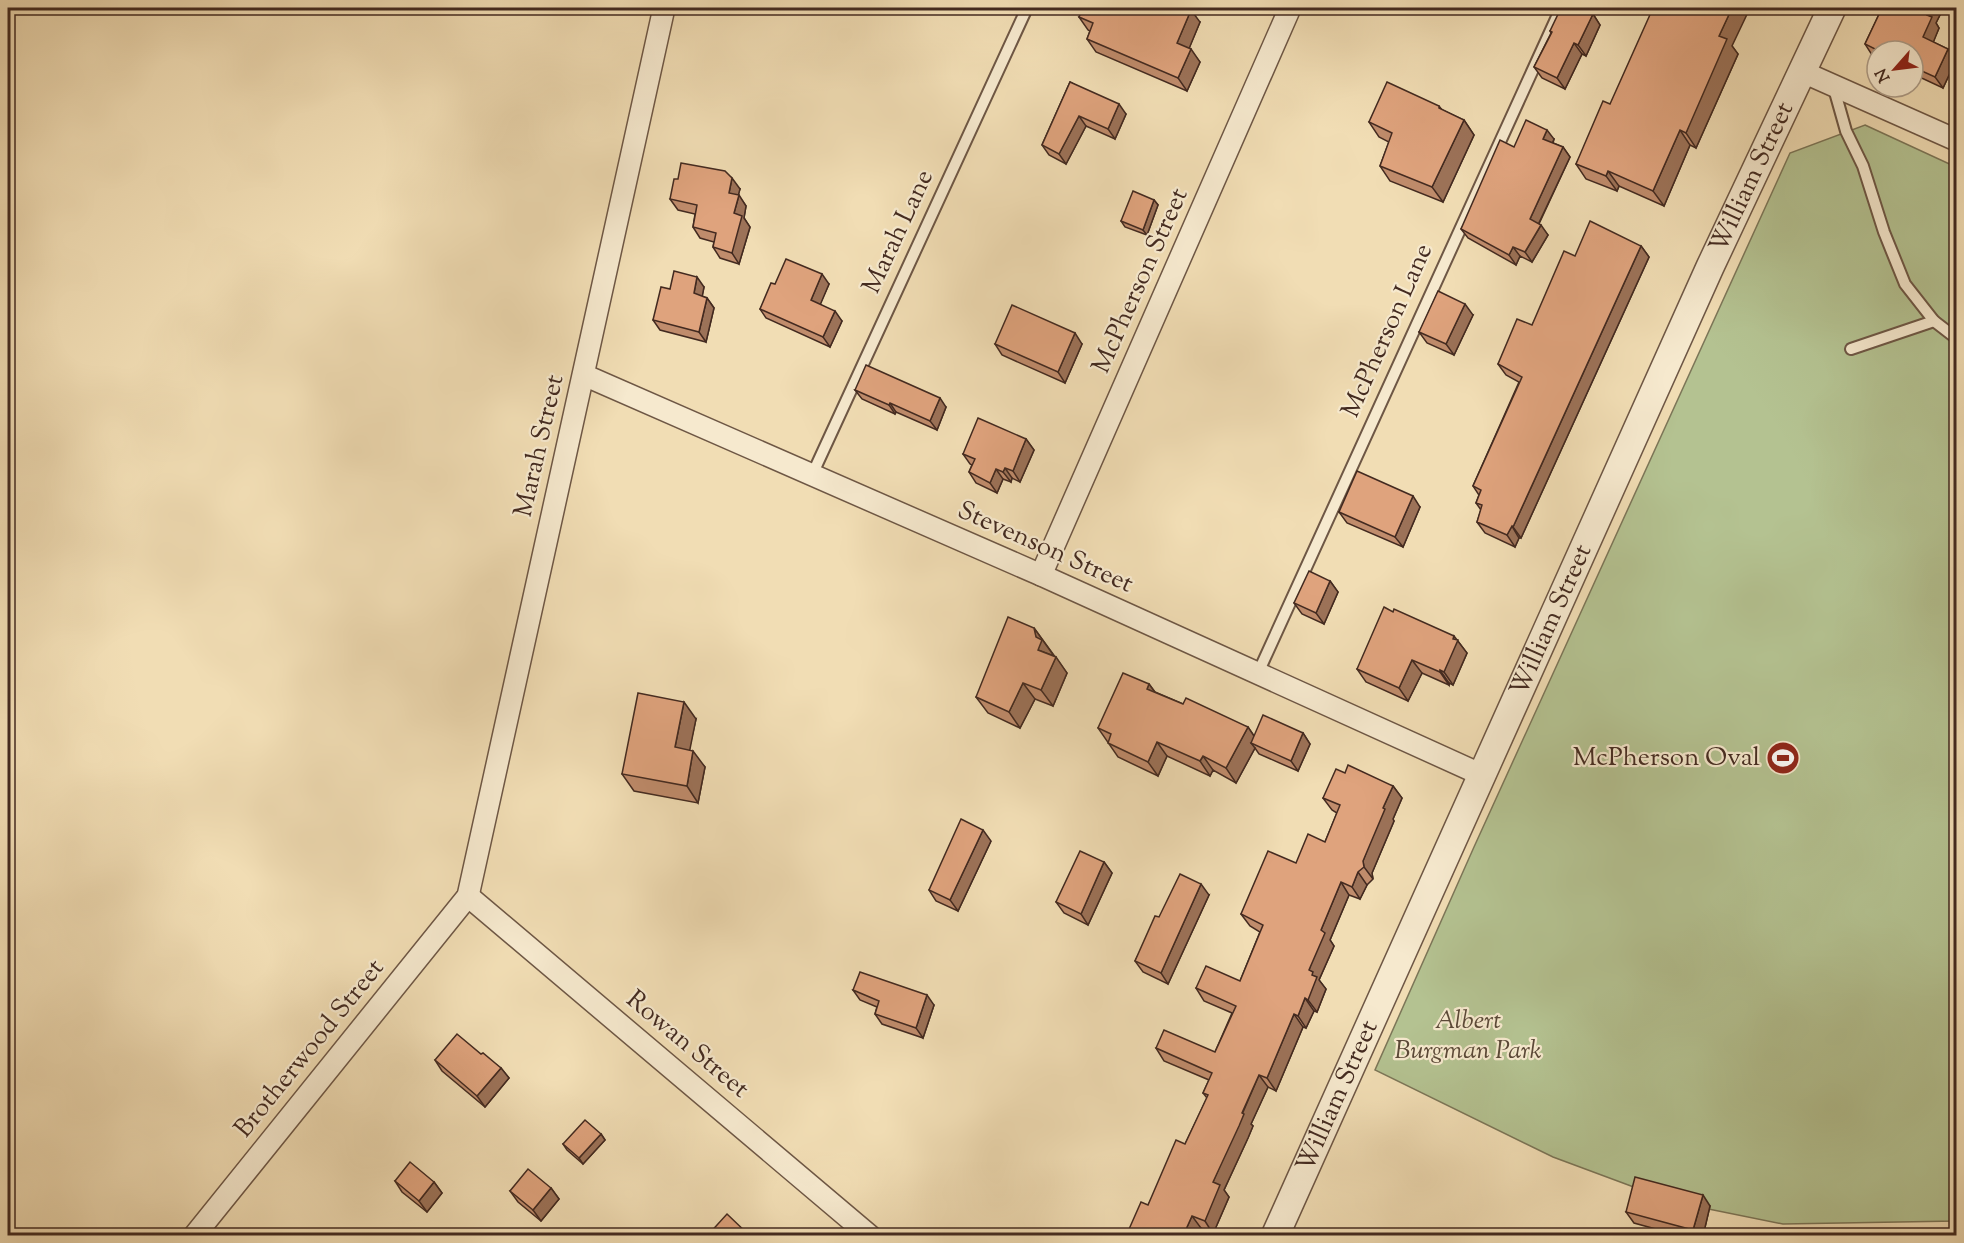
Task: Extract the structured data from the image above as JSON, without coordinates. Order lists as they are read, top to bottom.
{
  "streets": {
    "street": [
      "William Street",
      "McPherson Street",
      "Marah Street",
      "Stevenson Street",
      "Rowan Street",
      "Brotherwood Street"
    ],
    "lane": ["Marah Lane", "McPherson Lane"]
  },
  "crossings": [
    ["William Street", "Stevenson Street"],
    ["Marah Lane", "Stevenson Street"],
    ["McPherson Street", "Stevenson Street"],
    ["McPherson Lane", "Stevenson Street"],
    ["Marah Street", "Stevenson Street"],
    ["Marah Street", "Rowan Street"],
    ["Marah Street", "Brotherwood Street"],
    ["Rowan Street", "Brotherwood Street"]
  ],
  "parks": ["Albert Burgman Park"],
  "places": {
    "sports": ["McPherson Oval"]
  },
  "north": "bottom left"
}
